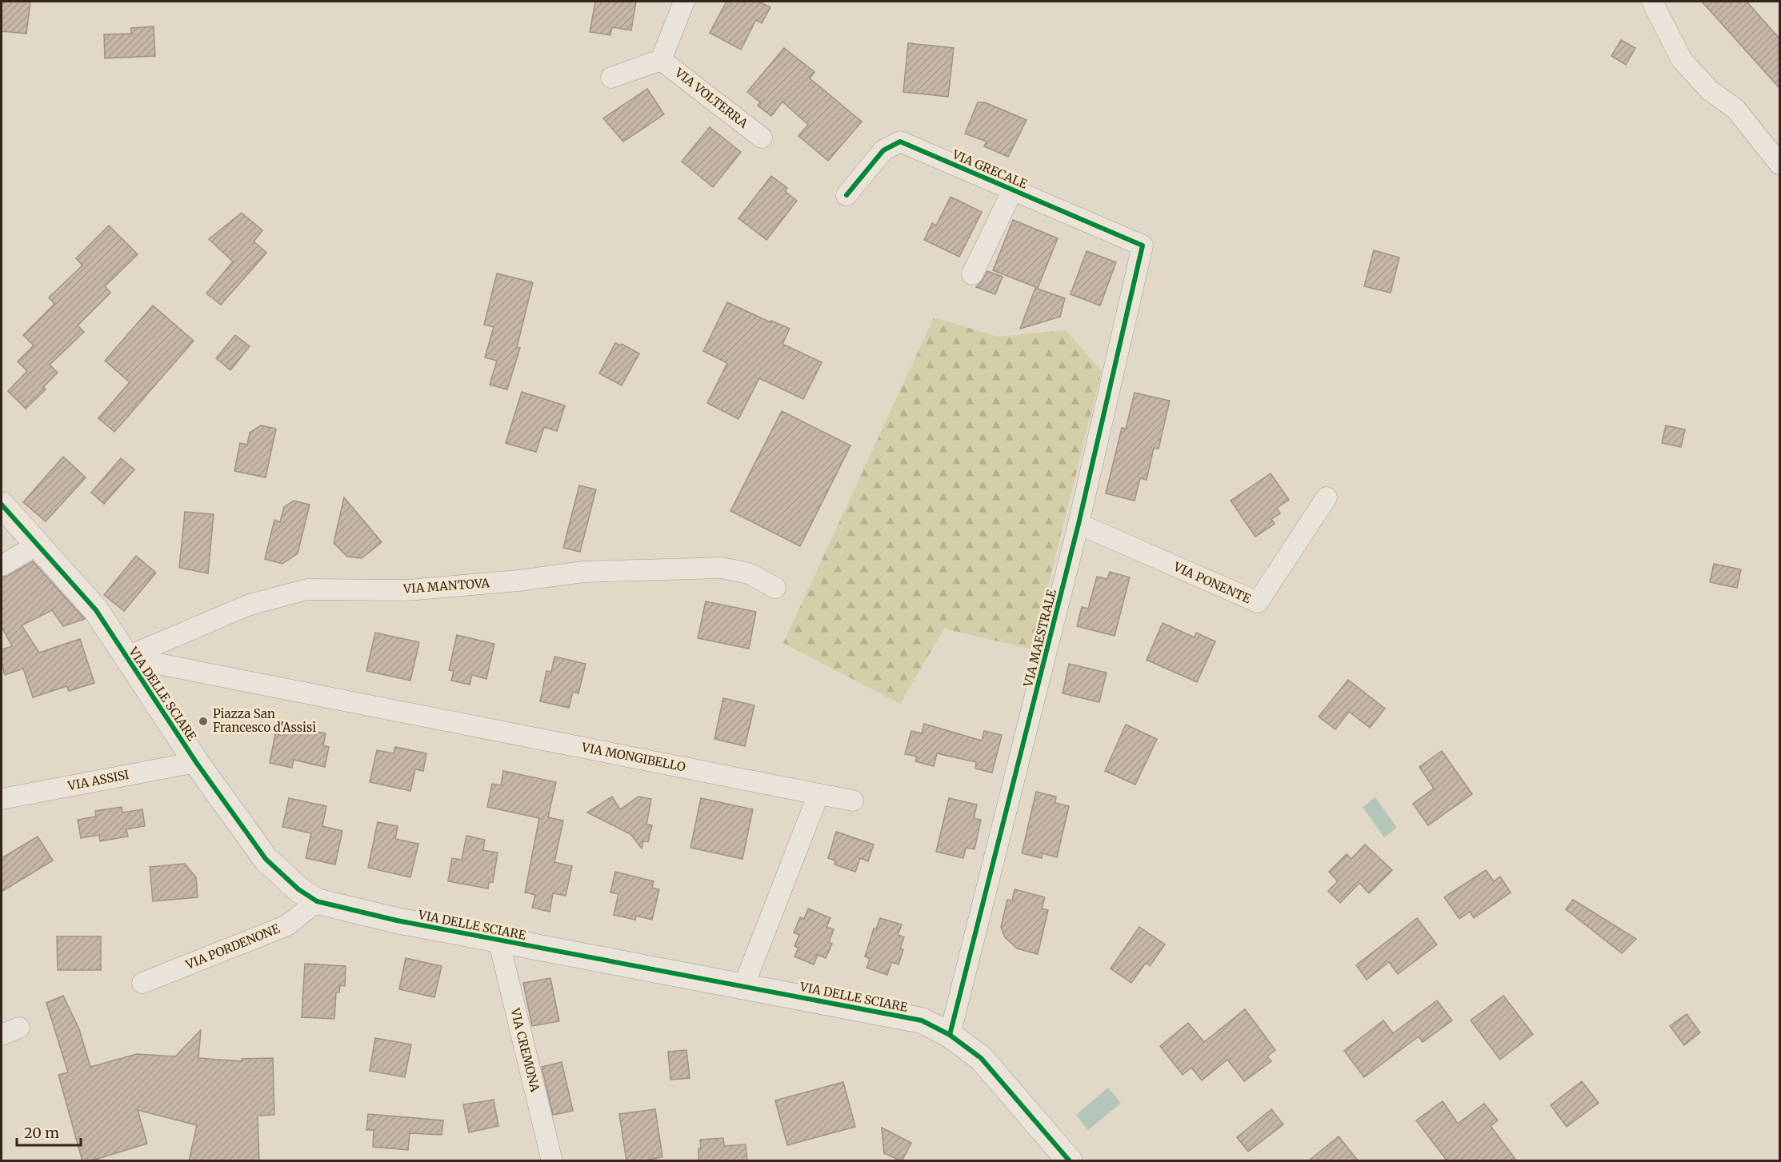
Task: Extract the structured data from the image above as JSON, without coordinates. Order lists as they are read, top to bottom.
{
  "streets": {
    "street": [
      "VIA VOLTERRA",
      "VIA GRECALE",
      "VIA PONENTE",
      "VIA MANTOVA",
      "VIA MAESTRALE",
      "VIA DELLE SCIARE",
      "VIA MONGIBELLO",
      "VIA ASSISI",
      "VIA PORDENONE",
      "VIA CREMONA"
    ]
  },
  "crossings": [
    ["VIA GRECALE", "VIA MAESTRALE"],
    ["VIA PONENTE", "VIA MAESTRALE"],
    ["VIA MANTOVA", "VIA DELLE SCIARE"],
    ["VIA MANTOVA", "VIA MONGIBELLO"],
    ["VIA MAESTRALE", "VIA DELLE SCIARE"],
    ["VIA DELLE SCIARE", "VIA MONGIBELLO"],
    ["VIA DELLE SCIARE", "VIA ASSISI"],
    ["VIA DELLE SCIARE", "VIA PORDENONE"],
    ["VIA DELLE SCIARE", "VIA CREMONA"]
  ],
  "places": ["Piazza San Francesco d'Assisi"],
  "scale_bar": "20 m"
}
